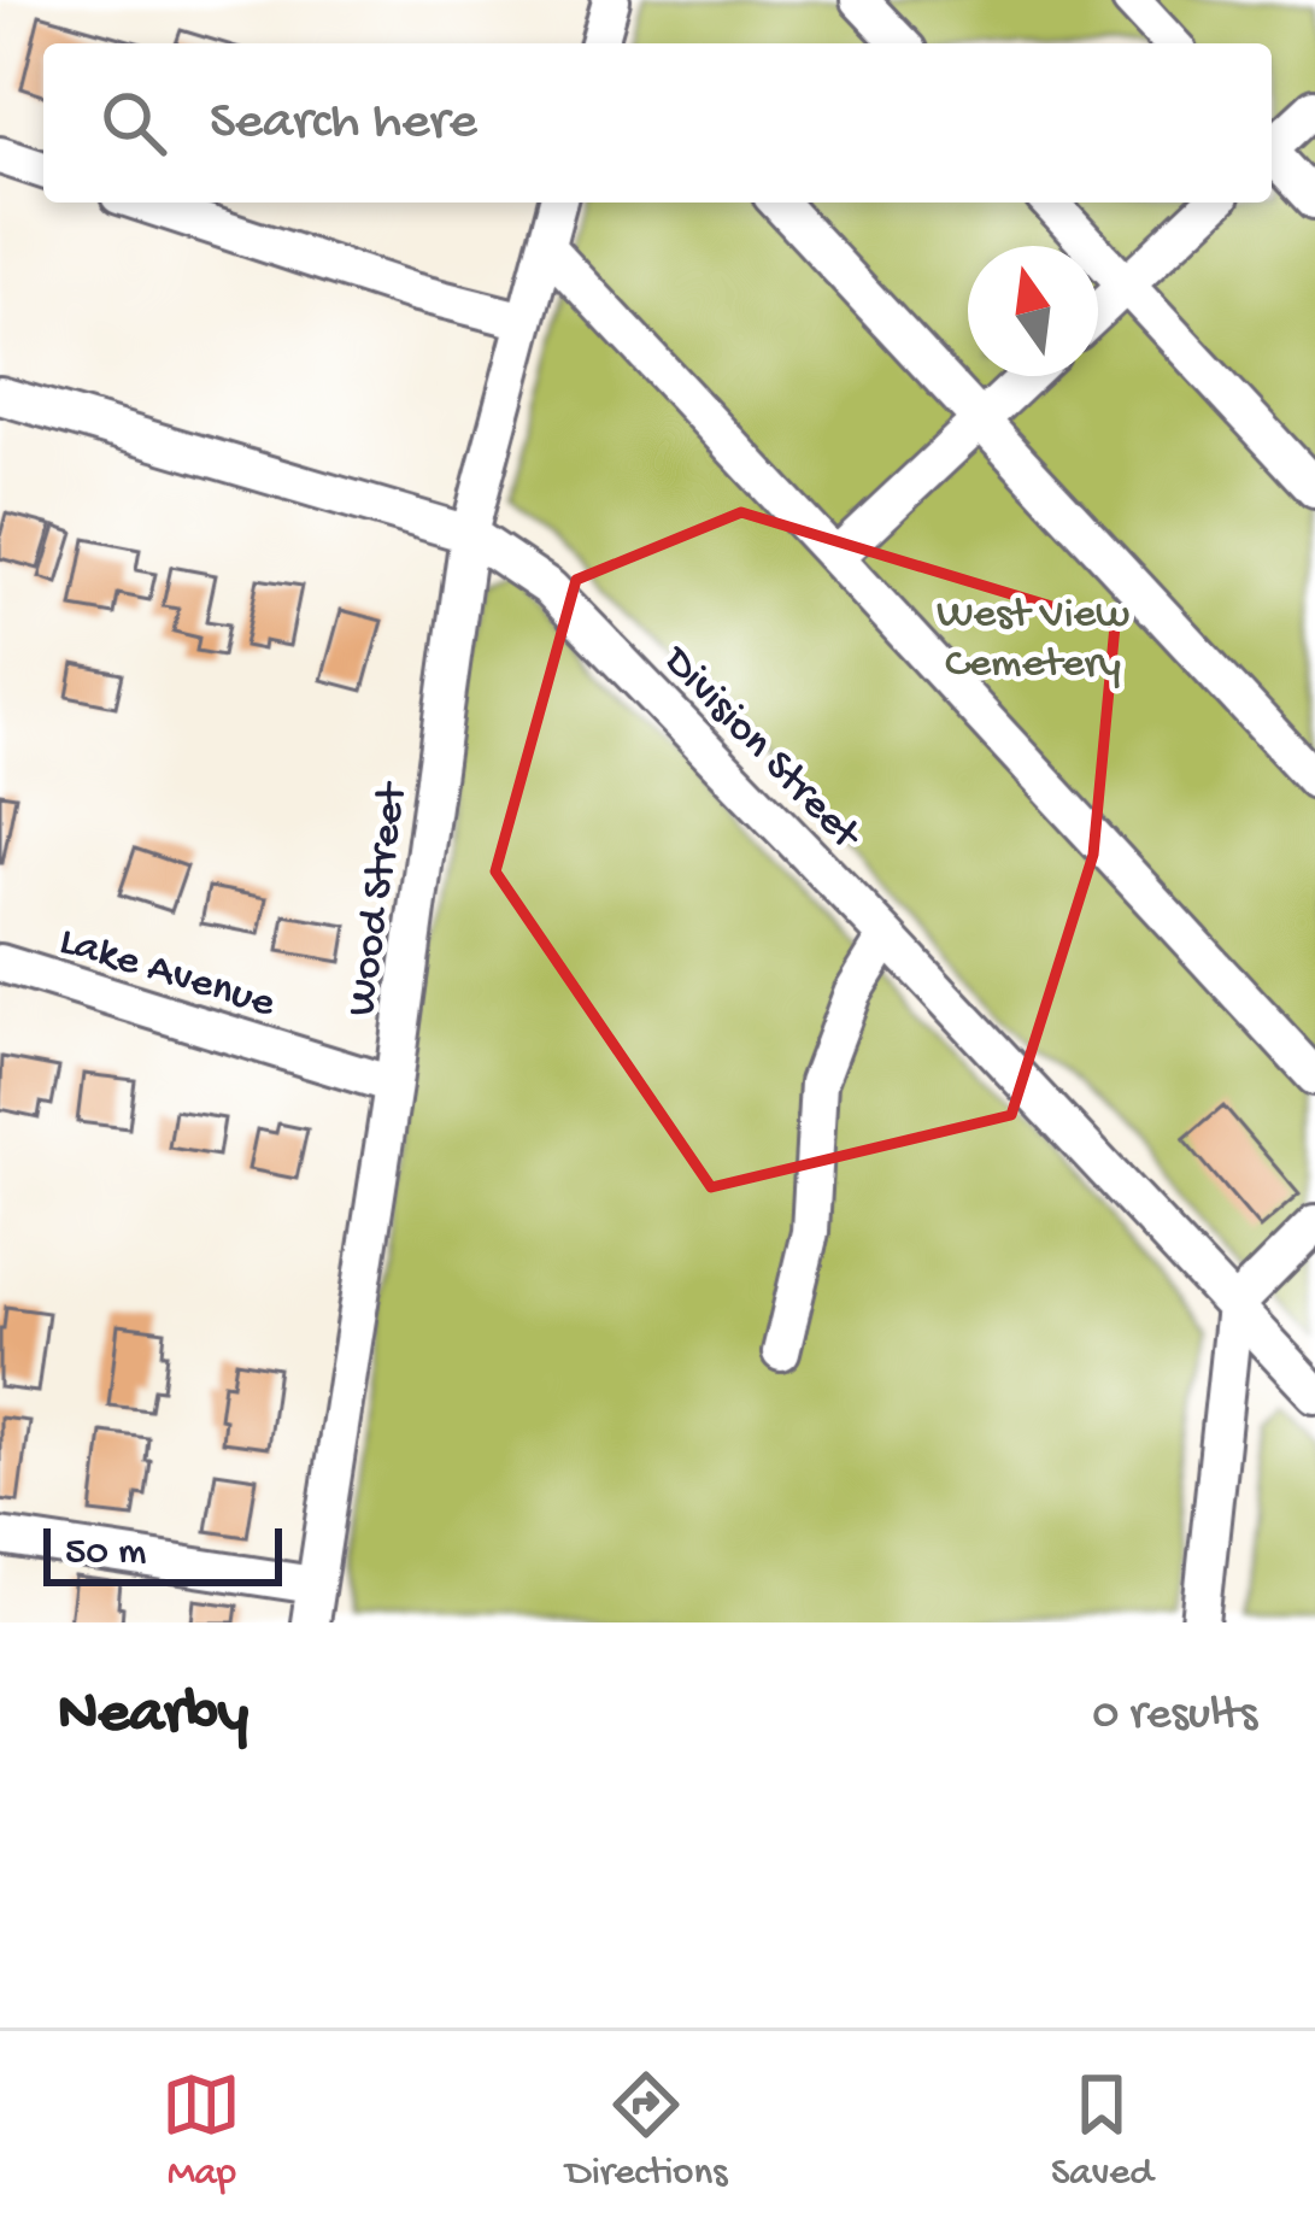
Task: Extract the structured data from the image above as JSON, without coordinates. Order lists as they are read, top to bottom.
{
  "streets": {
    "street": ["Division Street", "Wood Street", "Lake Avenue"]
  },
  "crossings": [
    ["Division Street", "Wood Street"],
    ["Wood Street", "Lake Avenue"]
  ],
  "parks": ["West View Cemetery"],
  "scale_bar": "50 m",
  "north": "top",
  "page": {
    "search": "Search here",
    "scale": "50 m",
    "heading": ["Nearby", "0 results"],
    "nav": ["Map", "Directions", "Saved"]
  }
}
